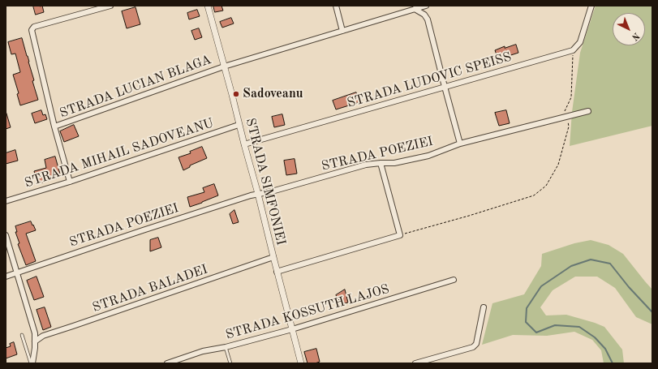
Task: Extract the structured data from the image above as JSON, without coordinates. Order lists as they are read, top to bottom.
{
  "streets": {
    "street": [
      "STRADA LUDOVIC SPEISS",
      "STRADA LUCIAN BLAGA",
      "STRADA MIHAIL SADOVEANU",
      "STRADA POEZIEI",
      "STRADA SIMFONIEI",
      "STRADA BALADEI",
      "STRADA KOSSUTH LAJOS"
    ]
  },
  "crossings": [
    ["STRADA LUDOVIC SPEISS", "STRADA SIMFONIEI"],
    ["STRADA LUCIAN BLAGA", "STRADA SIMFONIEI"],
    ["STRADA MIHAIL SADOVEANU", "STRADA SIMFONIEI"],
    ["STRADA POEZIEI", "STRADA SIMFONIEI"],
    ["STRADA SIMFONIEI", "STRADA BALADEI"],
    ["STRADA SIMFONIEI", "STRADA KOSSUTH LAJOS"]
  ],
  "places": ["Sadoveanu"],
  "north": "bottom right"
}
